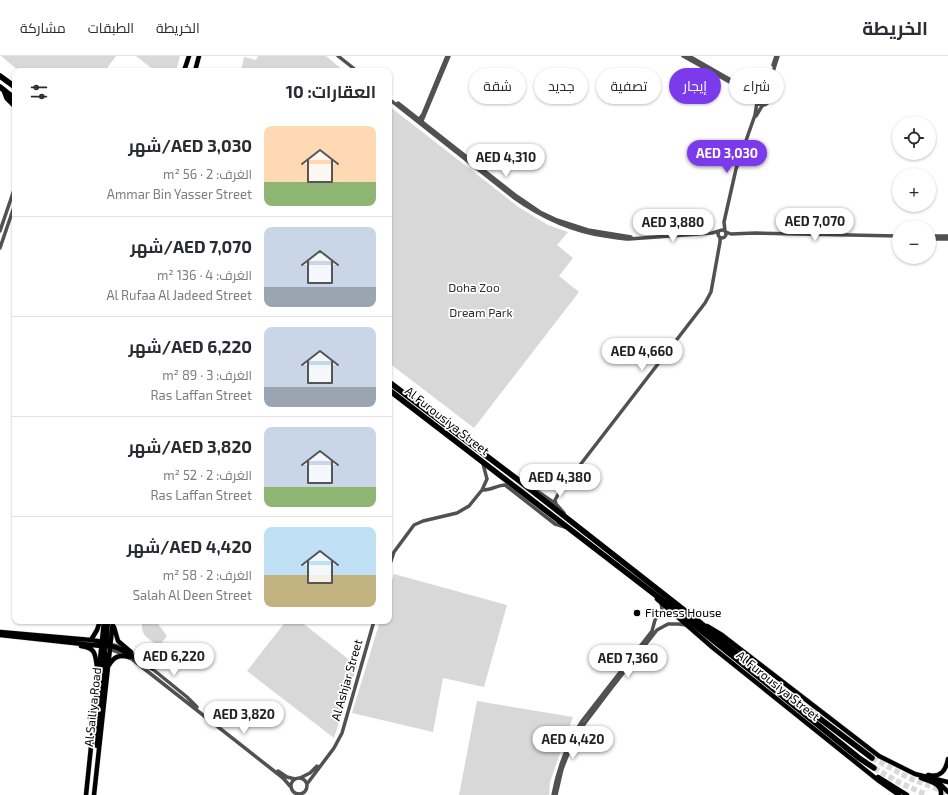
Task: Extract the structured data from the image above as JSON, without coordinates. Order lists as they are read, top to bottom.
{
  "streets": {
    "highway": ["Al Furousiya Street"],
    "main road": ["Al Sailiya Road"],
    "street": ["Al Ashjar Street"]
  },
  "parks": ["Doha Zoo", "Dream Park"],
  "places": ["Fitness House"],
  "page": {
    "header": "الخريطة",
    "nav": ["الخريطة", "الطبقات", "مشاركة"],
    "chip": [
      "شراء",
      "إيجار",
      "تصفية",
      "جديد",
      "شقة"
    ],
    "heading": "العقارات: 10",
    "map_buttons": ["+", "−"],
    "list": [
      {
        "name": "AED 3,030/شهر",
        "note": "الغرف: 2 · 56 m² · Ammar Bin Yasser Street"
      },
      {
        "name": "AED 7,070/شهر",
        "note": "الغرف: 4 · 136 m² · Al Rufaa Al Jadeed Street"
      },
      {
        "name": "AED 6,220/شهر",
        "note": "الغرف: 3 · 89 m² · Ras Laffan Street"
      },
      {
        "name": "AED 3,820/شهر",
        "note": "الغرف: 2 · 52 m² · Ras Laffan Street"
      },
      {
        "name": "AED 4,420/شهر",
        "note": "الغرف: 2 · 58 m² · Salah Al Deen Street"
      }
    ],
    "price": [
      "AED 3,030",
      "AED 4,310",
      "AED 7,070",
      "AED 3,880",
      "AED 4,660",
      "AED 4,380",
      "AED 6,220",
      "AED 7,360",
      "AED 3,820",
      "AED 4,420"
    ]
  }
}
